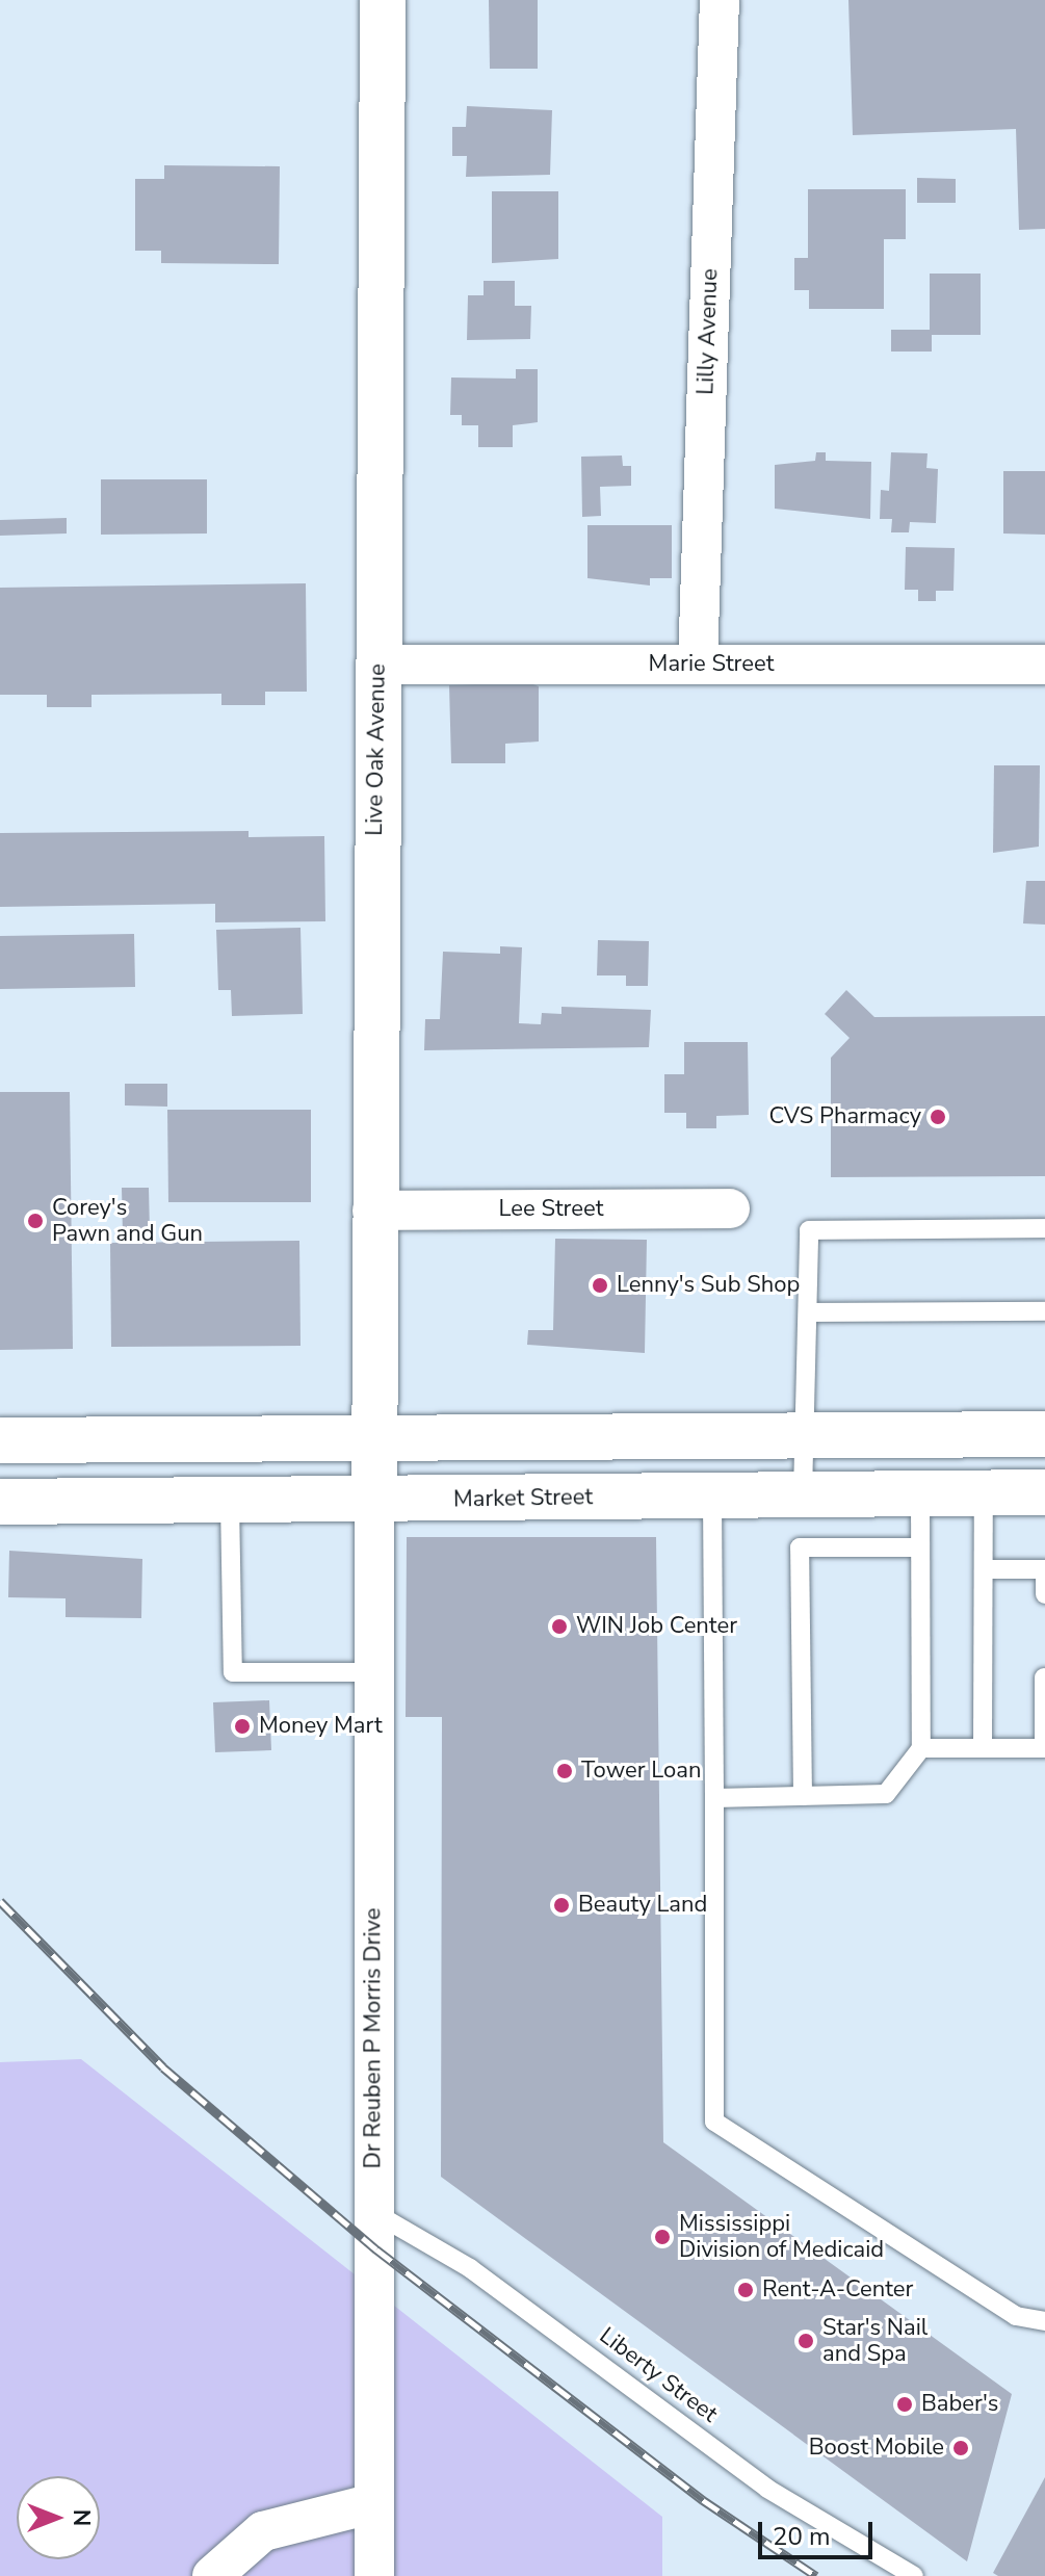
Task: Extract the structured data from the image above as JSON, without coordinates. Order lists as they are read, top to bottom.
{
  "streets": {
    "main road": ["Live Oak Avenue", "Market Street"],
    "street": [
      "Lilly Avenue",
      "Marie Street",
      "Lee Street",
      "Dr Reuben P Morris Drive"
    ],
    "lane": ["Liberty Street"]
  },
  "crossings": [
    ["Lilly Avenue", "Marie Street"],
    ["Marie Street", "Live Oak Avenue"],
    ["Live Oak Avenue", "Lee Street"],
    ["Live Oak Avenue", "Market Street"],
    ["Live Oak Avenue", "Dr Reuben P Morris Drive"],
    ["Market Street", "Dr Reuben P Morris Drive"],
    ["Dr Reuben P Morris Drive", "Liberty Street"]
  ],
  "places": [
    "CVS Pharmacy",
    "Corey's Pawn and Gun",
    "Lenny's Sub Shop",
    "WIN Job Center",
    "Money Mart",
    "Tower Loan",
    "Beauty Land",
    "Mississippi Division of Medicaid",
    "Rent-A-Center",
    "Star's Nail and Spa",
    "Baber's",
    "Boost Mobile"
  ],
  "scale_bar": "20 m",
  "north": "right"
}
